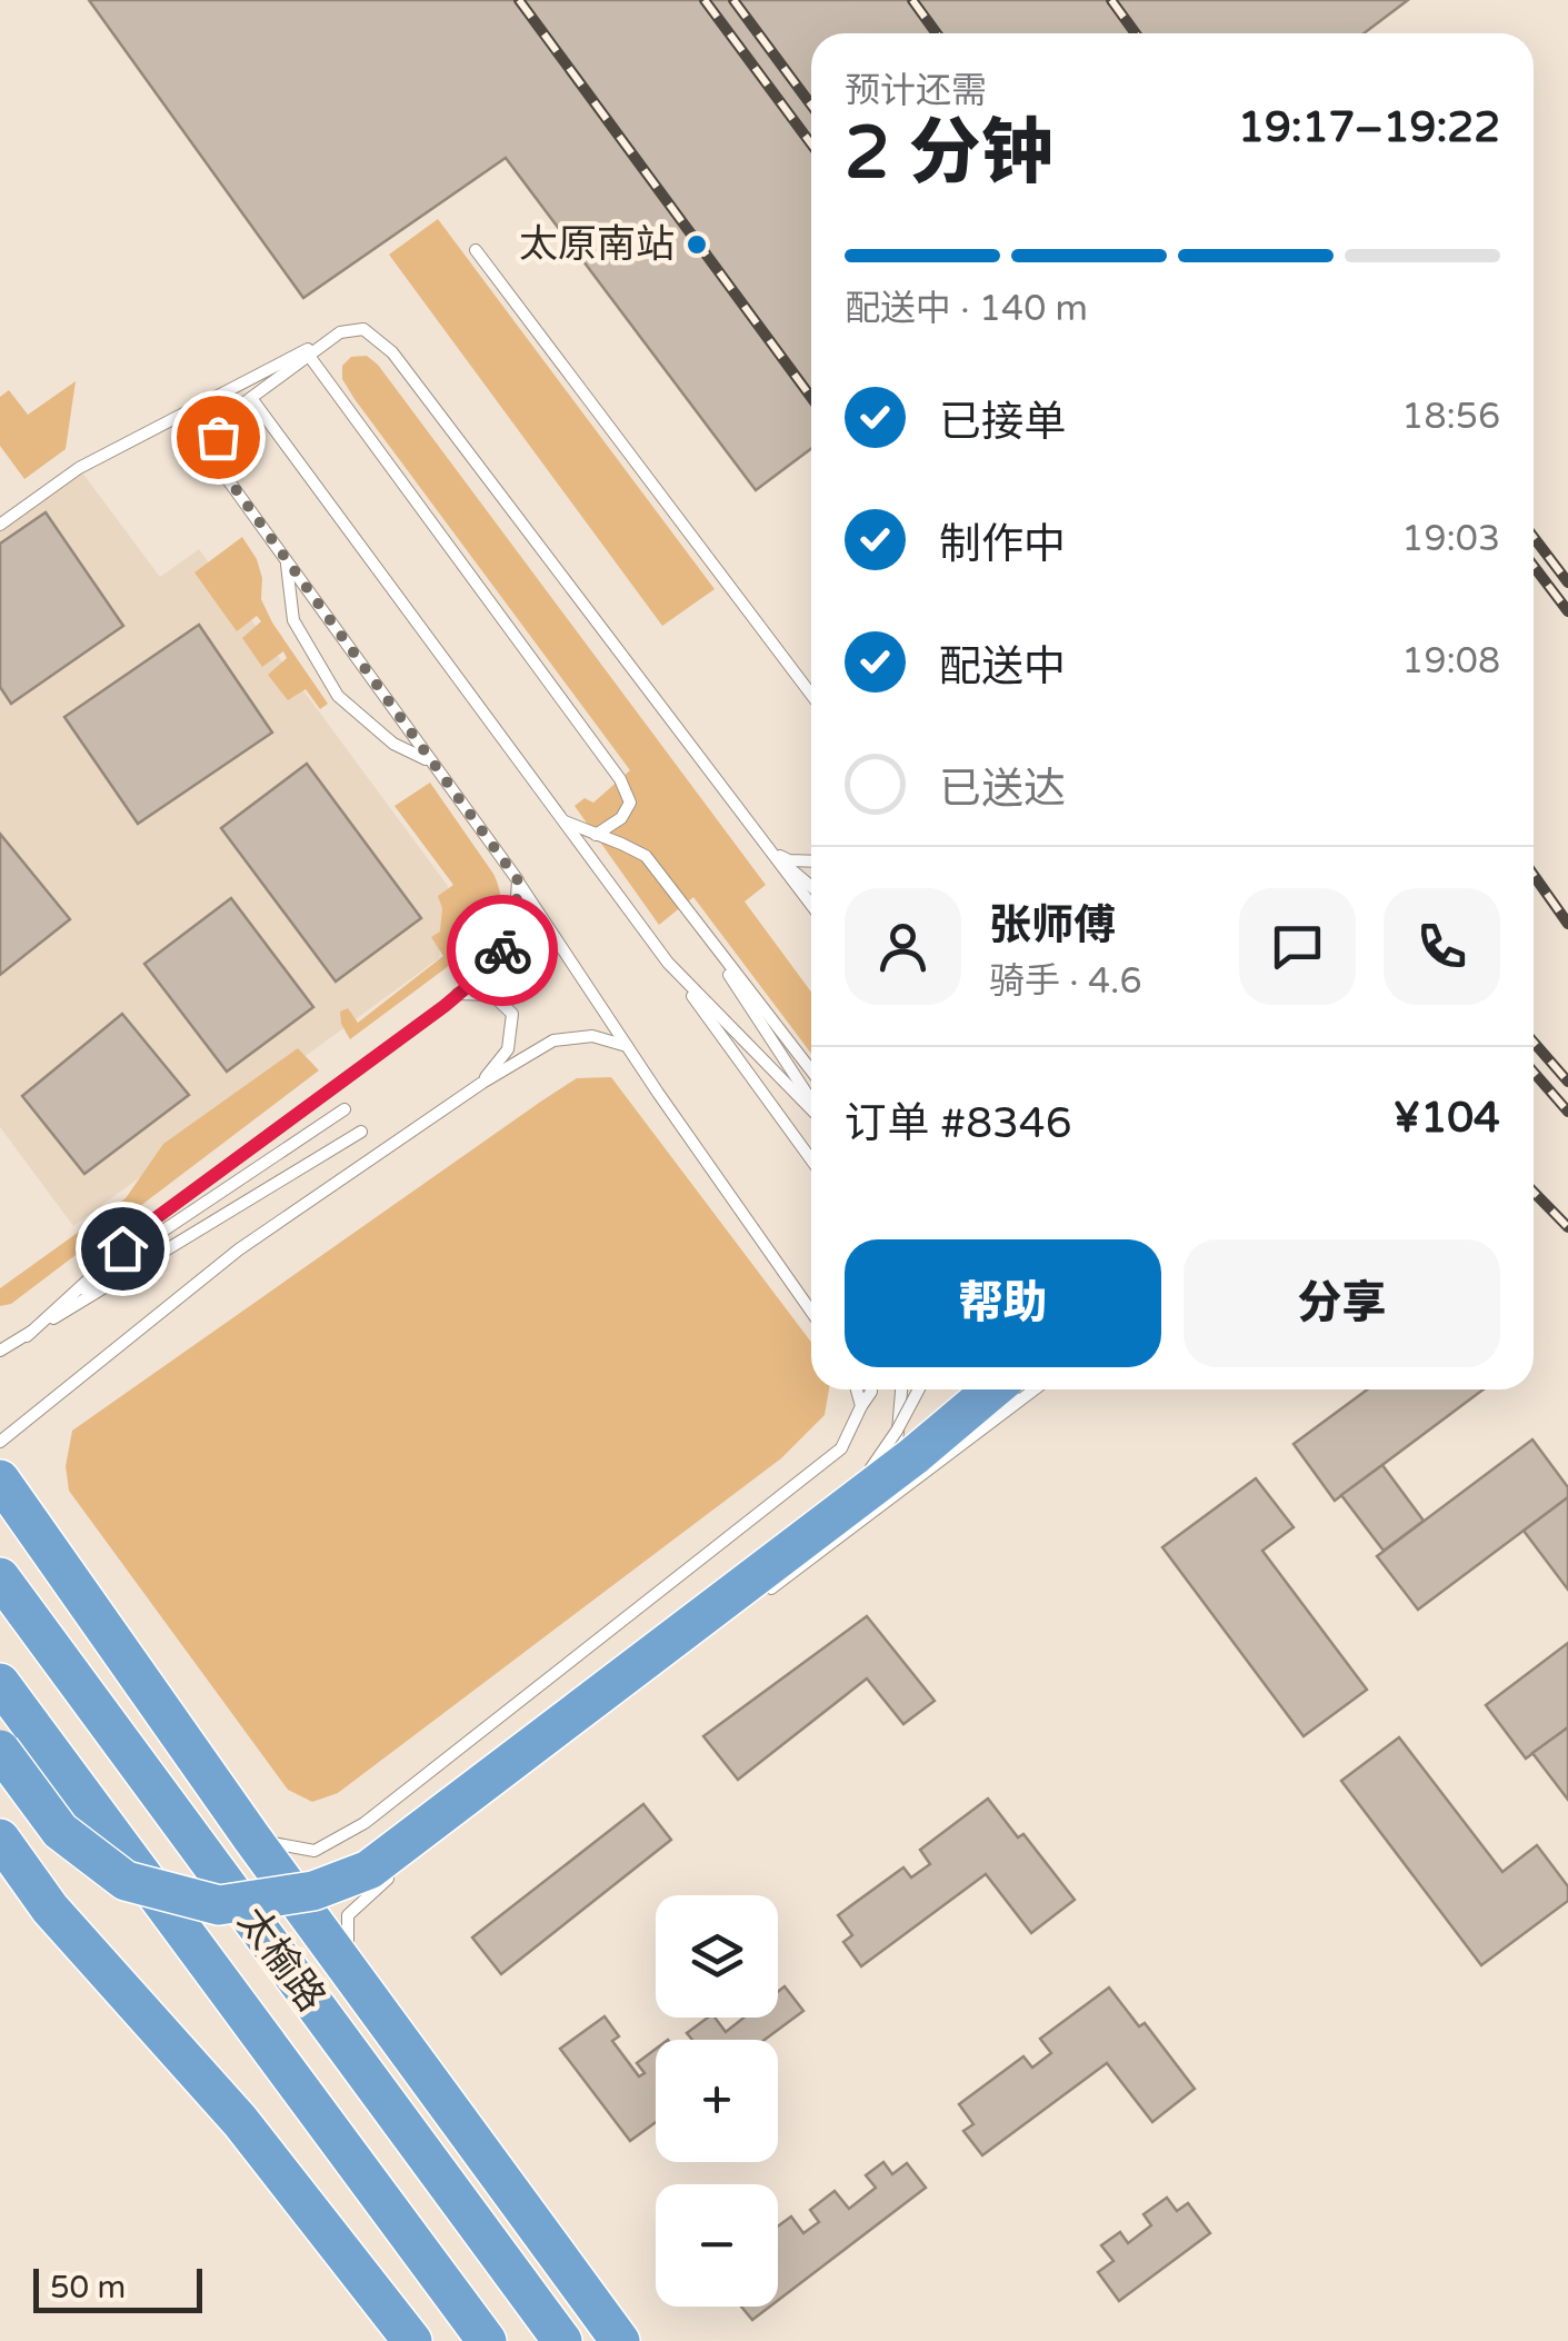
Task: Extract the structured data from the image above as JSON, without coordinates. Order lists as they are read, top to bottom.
{
  "streets": {
    "highway": ["太榆路"]
  },
  "places": ["太原南站"],
  "scale_bar": "50 m",
  "page": {
    "heading": ["2 分钟", "预计还需", "19:17–19:22"],
    "panel": [
      "张师傅",
      "骑手 · 4.6",
      "订单 #8346",
      "¥104"
    ],
    "bar": "配送中 · 140 m",
    "list": [
      ["已接单", "18:56"],
      ["制作中", "19:03"],
      ["配送中", "19:08"],
      "已送达"
    ],
    "buttons": ["帮助", "分享"],
    "map_buttons": ["+", "−"],
    "scale": "50 m"
  }
}
